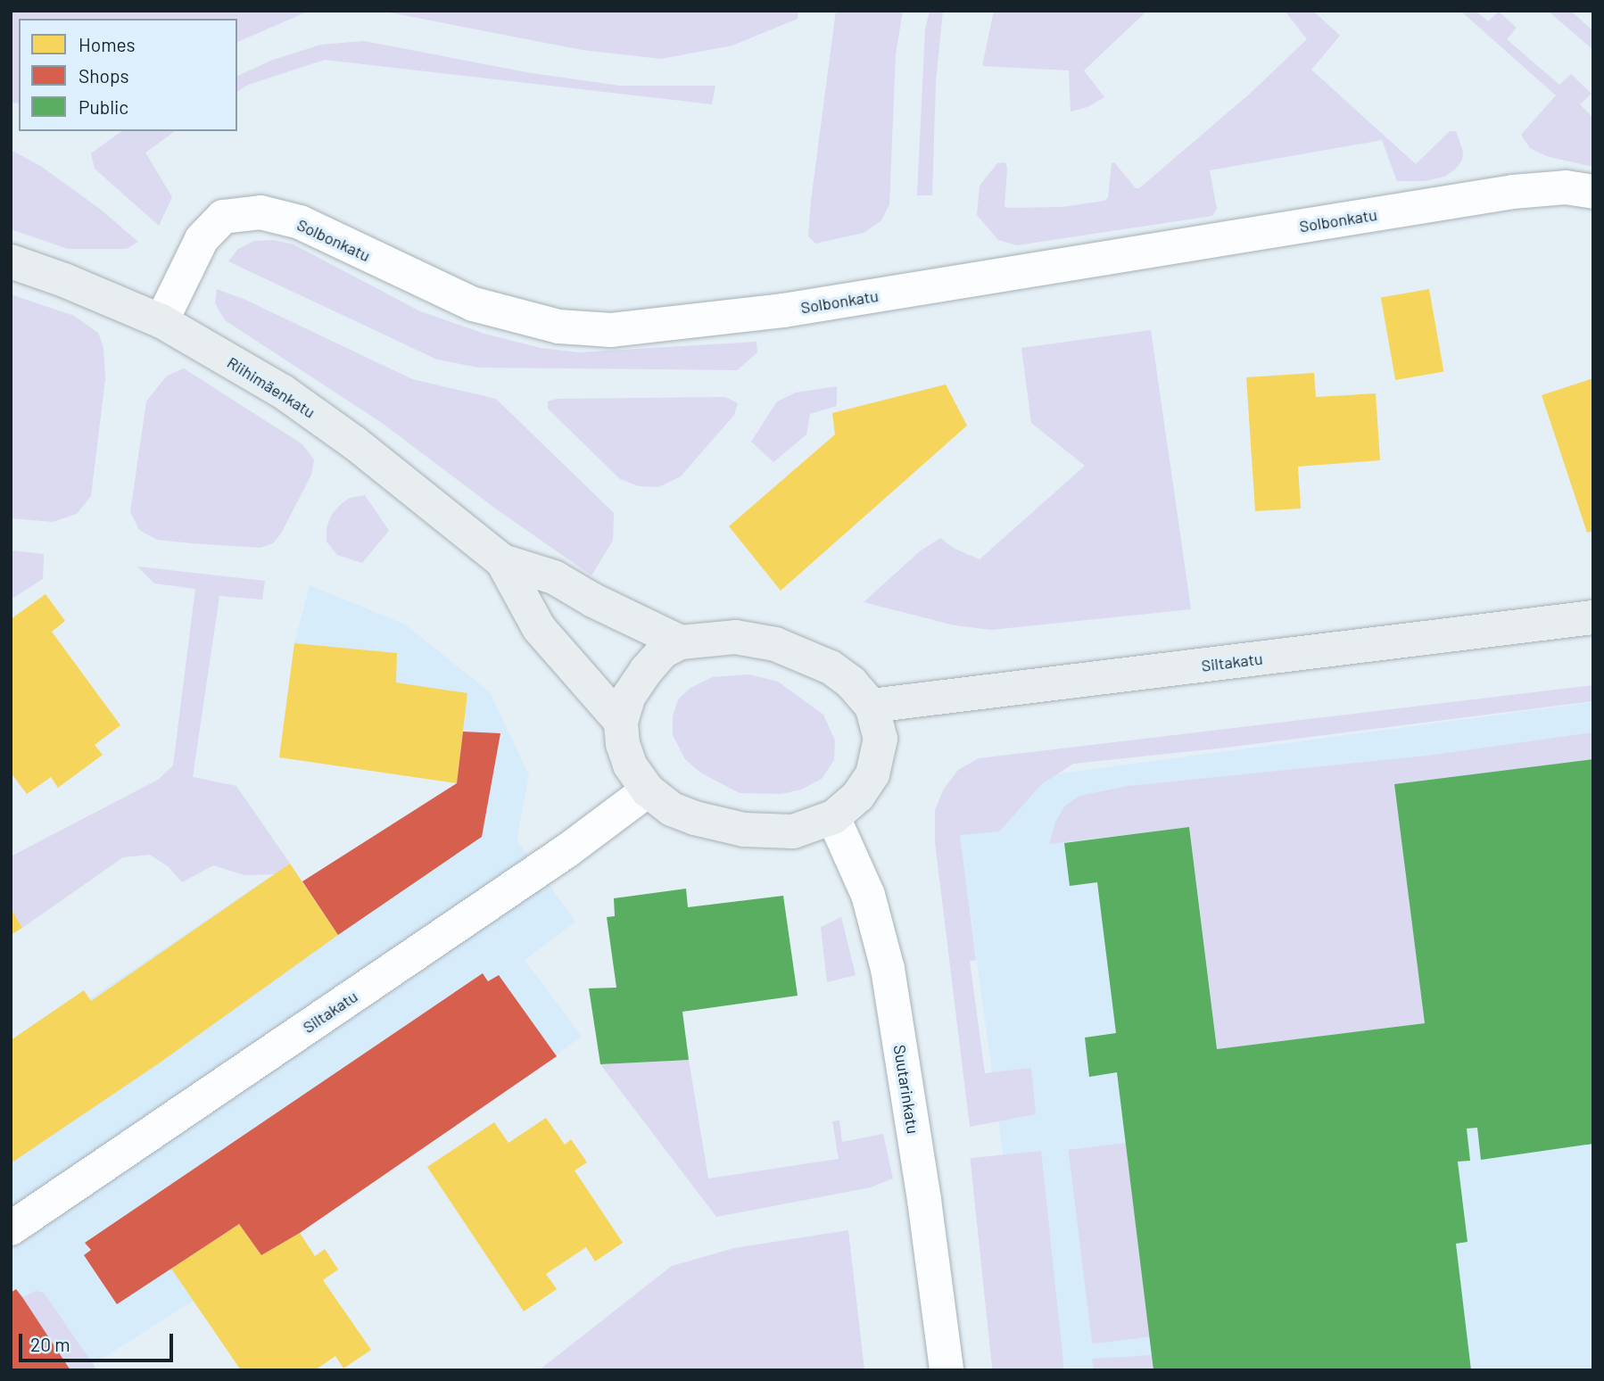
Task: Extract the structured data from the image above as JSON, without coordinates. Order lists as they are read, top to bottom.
{
  "streets": {
    "street": [
      "Solbonkatu",
      "Riihimäenkatu",
      "Siltakatu",
      "Suutarinkatu"
    ]
  },
  "crossings": [
    ["Solbonkatu", "Riihimäenkatu"]
  ],
  "legend": ["Homes", "Shops", "Public"],
  "scale_bar": "20 m"
}
